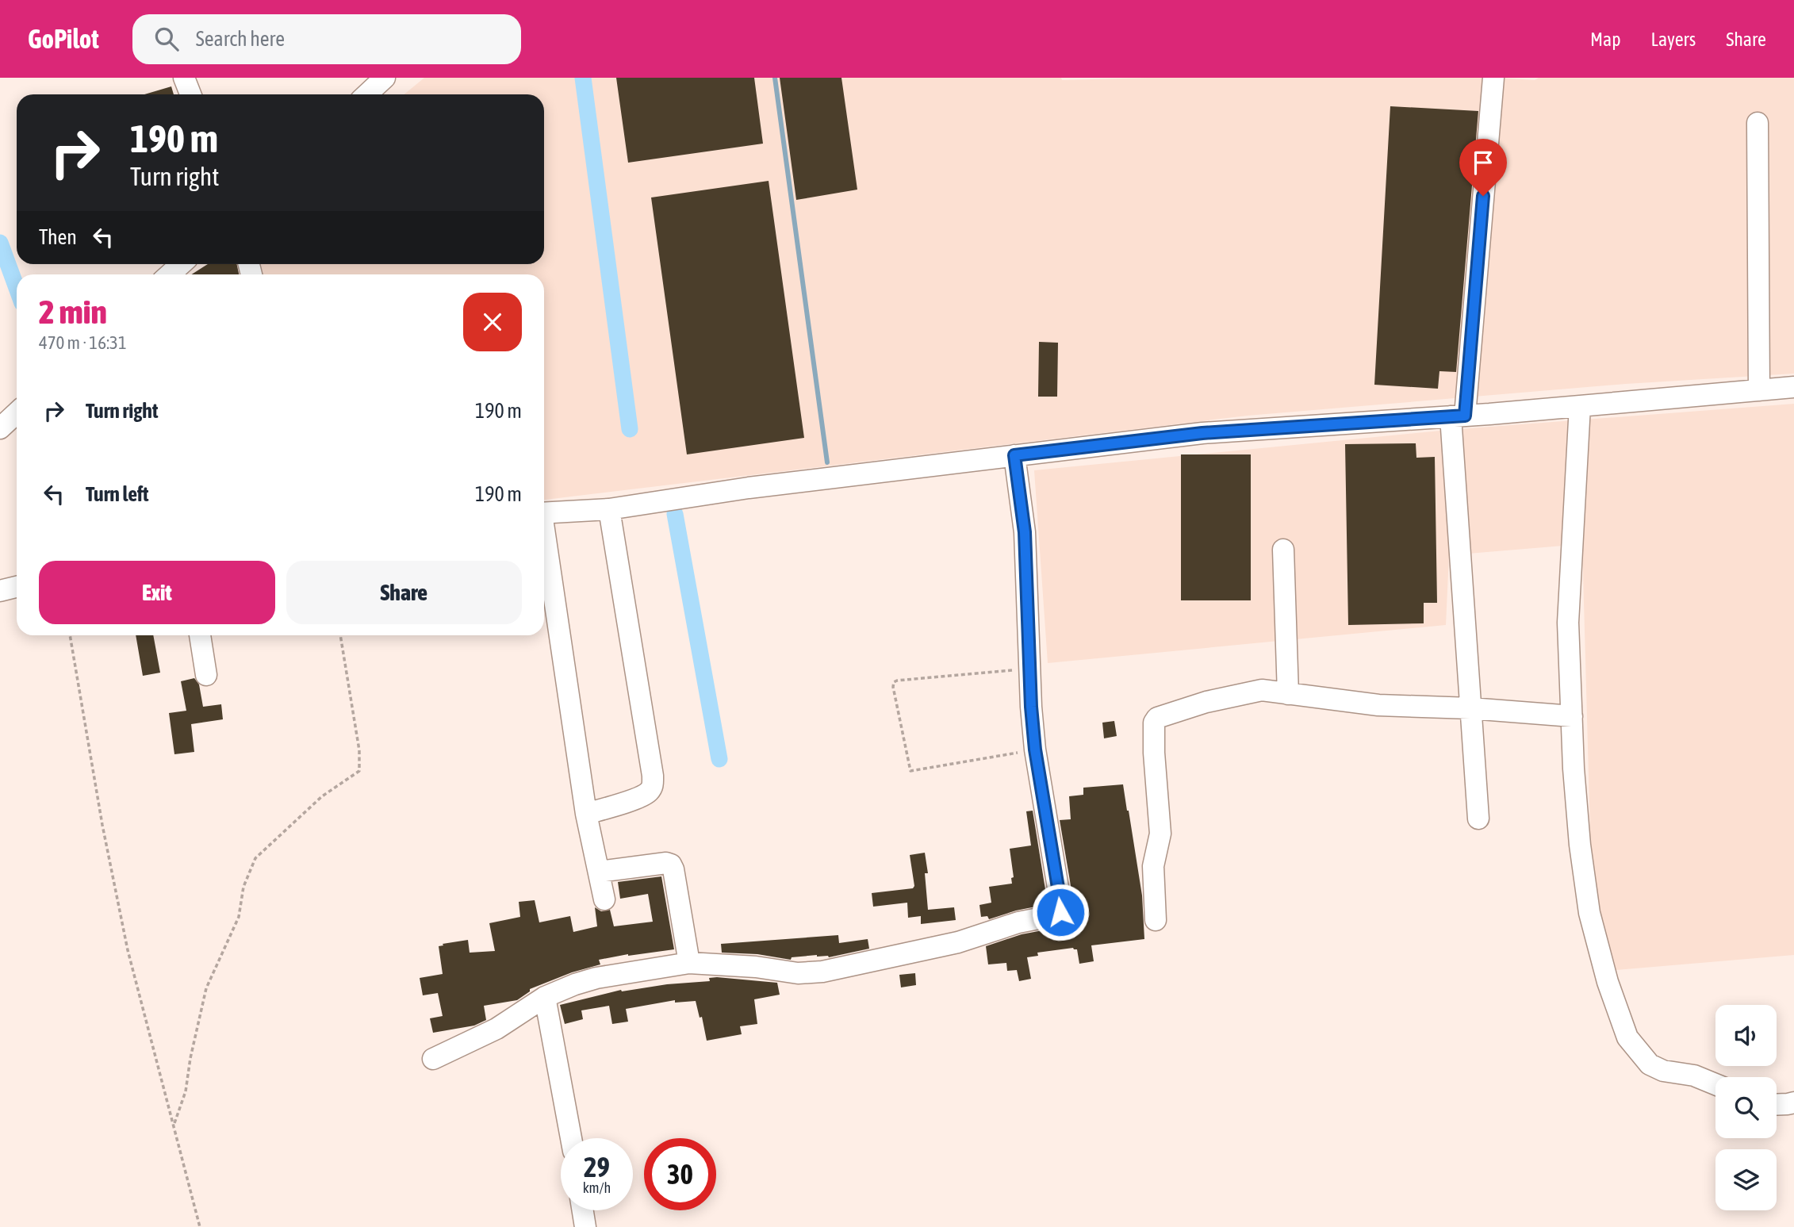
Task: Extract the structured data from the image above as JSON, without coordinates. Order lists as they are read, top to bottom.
{
  "page": {
    "header": "GoPilot",
    "search": "Search here",
    "nav": ["Map", "Layers", "Share"],
    "turn": ["190 m", "Turn right"],
    "then": "Then",
    "heading": ["2 min", "470 m · 16:31"],
    "list": [
      {
        "name": "Turn right",
        "value": "190 m"
      },
      {
        "name": "Turn left",
        "value": "190 m"
      }
    ],
    "buttons": ["Exit", "Share"],
    "speed": "29 km/h",
    "limit": "30"
  }
}
